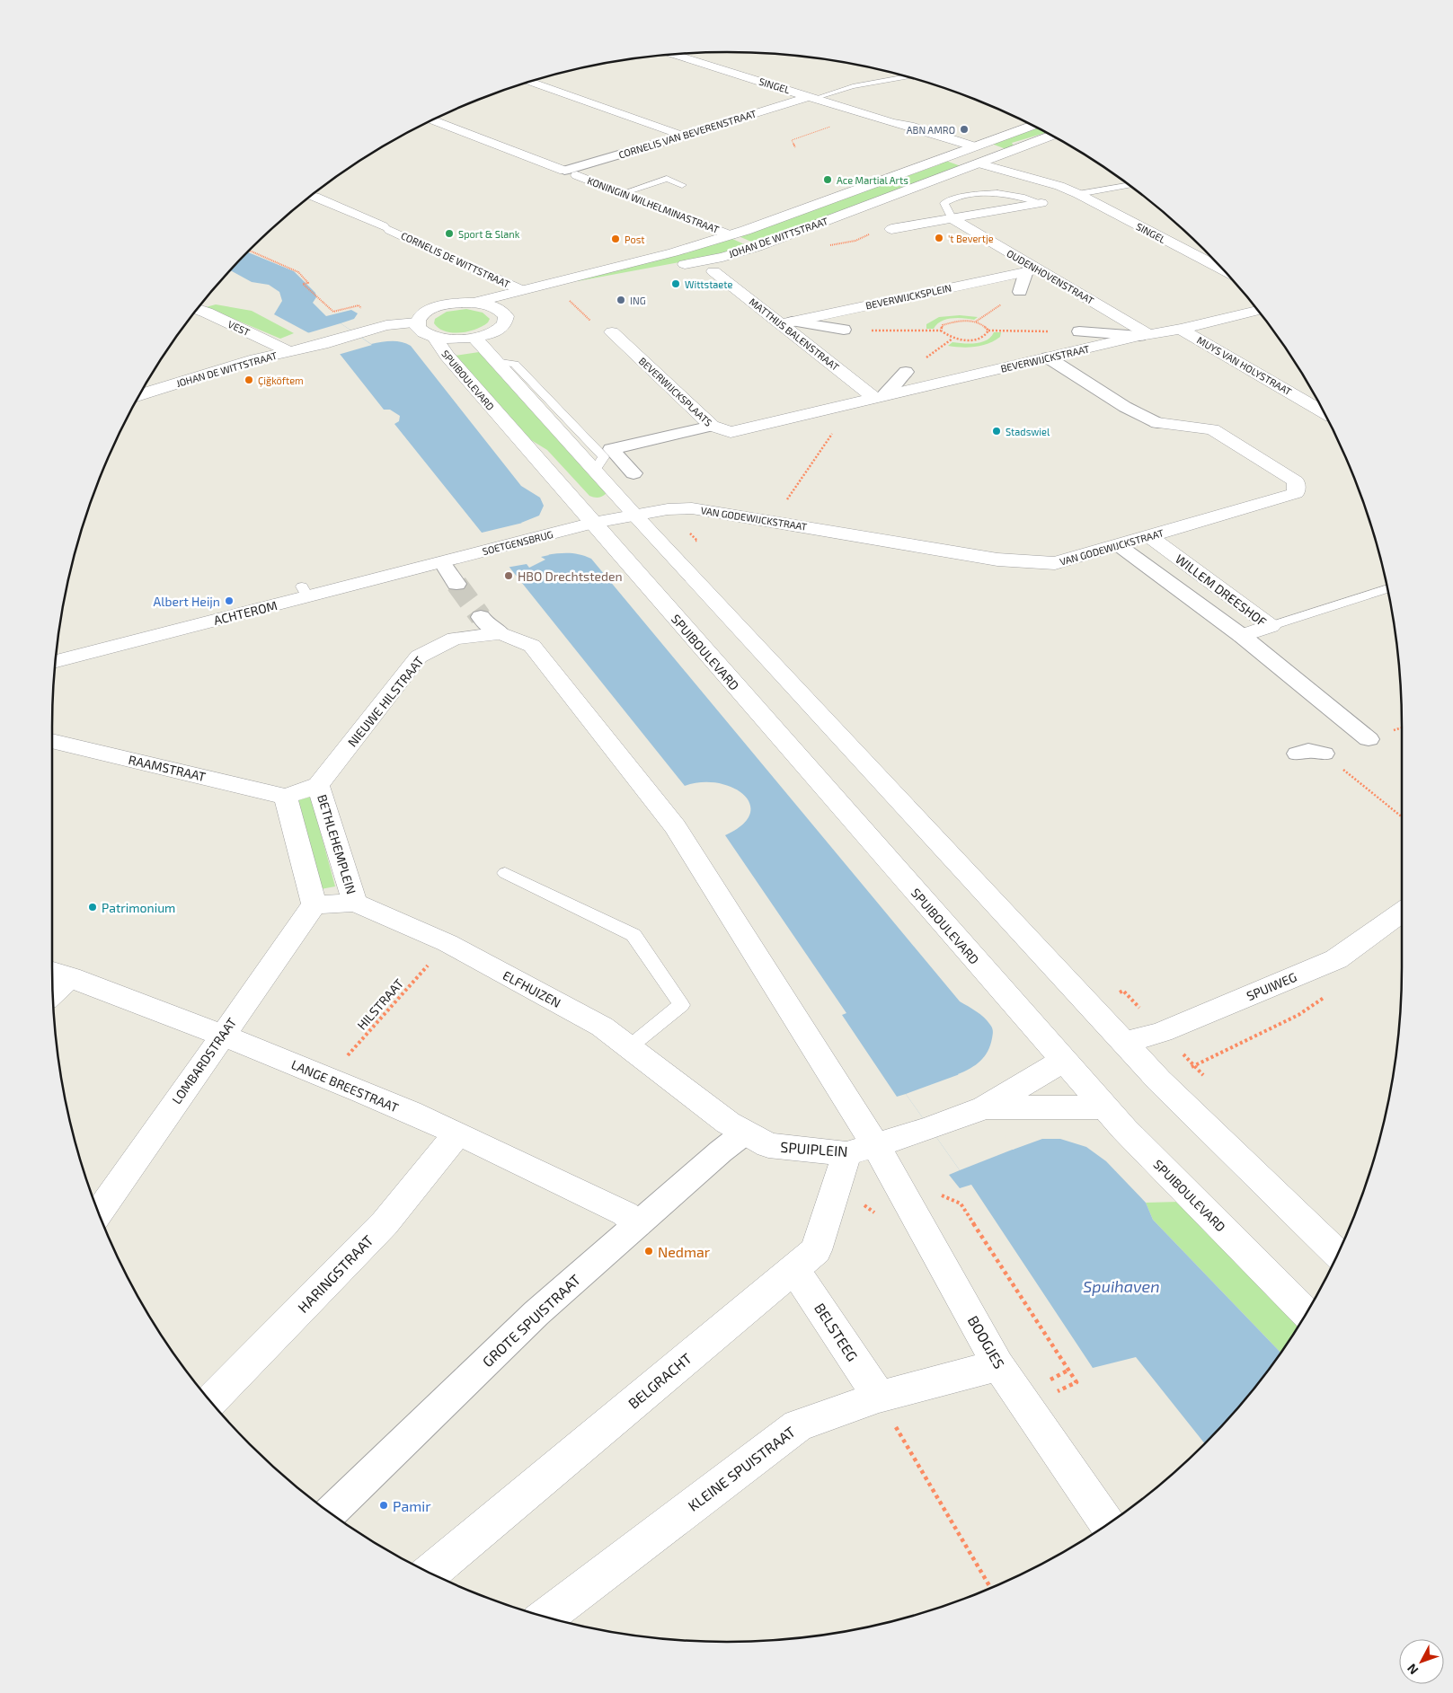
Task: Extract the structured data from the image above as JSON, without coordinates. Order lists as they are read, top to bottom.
{
  "streets": {
    "street": [
      "SINGEL",
      "CORNELIS VAN BEVERENSTRAAT",
      "KONINGIN WILHELMINASTRAAT",
      "JOHAN DE WITTSTRAAT",
      "CORNELIS DE WITTSTRAAT",
      "OUDENHOVENSTRAAT",
      "BEVERWIJCKSPLEIN",
      "VEST",
      "MATTHIJS BALENSTRAAT",
      "BEVERWIJCKSTRAAT",
      "MUYS VAN HOLYSTRAAT",
      "SPUIBOULEVARD",
      "BEVERWIJCKSPLAATS",
      "VAN GODEWIJCKSTRAAT",
      "SOETGENSBRUG",
      "WILLEM DREESHOF",
      "ACHTEROM",
      "NIEUWE HILSTRAAT",
      "RAAMSTRAAT",
      "BETHLEHEMPLEIN",
      "SPUIWEG",
      "ELFHUIZEN",
      "LOMBARDSTRAAT",
      "LANGE BREESTRAAT",
      "SPUIPLEIN",
      "HARINGSTRAAT",
      "GROTE SPUISTRAAT",
      "BELSTEEG",
      "BOOGJES",
      "BELGRACHT",
      "KLEINE SPUISTRAAT"
    ],
    "path": ["HILSTRAAT"]
  },
  "crossings": [
    ["SINGEL", "CORNELIS VAN BEVERENSTRAAT"],
    ["SINGEL", "JOHAN DE WITTSTRAAT"],
    ["CORNELIS VAN BEVERENSTRAAT", "KONINGIN WILHELMINASTRAAT"],
    ["KONINGIN WILHELMINASTRAAT", "JOHAN DE WITTSTRAAT"],
    ["JOHAN DE WITTSTRAAT", "CORNELIS DE WITTSTRAAT"],
    ["JOHAN DE WITTSTRAAT", "VEST"],
    ["JOHAN DE WITTSTRAAT", "SPUIBOULEVARD"],
    ["OUDENHOVENSTRAAT", "BEVERWIJCKSPLEIN"],
    ["OUDENHOVENSTRAAT", "BEVERWIJCKSTRAAT"],
    ["BEVERWIJCKSPLEIN", "MATTHIJS BALENSTRAAT"],
    ["MATTHIJS BALENSTRAAT", "BEVERWIJCKSTRAAT"],
    ["BEVERWIJCKSTRAAT", "MUYS VAN HOLYSTRAAT"],
    ["BEVERWIJCKSTRAAT", "BEVERWIJCKSPLAATS"],
    ["BEVERWIJCKSTRAAT", "VAN GODEWIJCKSTRAAT"],
    ["SPUIBOULEVARD", "SOETGENSBRUG"],
    ["VAN GODEWIJCKSTRAAT", "WILLEM DREESHOF"],
    ["SOETGENSBRUG", "ACHTEROM"],
    ["NIEUWE HILSTRAAT", "BETHLEHEMPLEIN"],
    ["BETHLEHEMPLEIN", "ELFHUIZEN"],
    ["ELFHUIZEN", "HILSTRAAT"],
    ["ELFHUIZEN", "LOMBARDSTRAAT"],
    ["ELFHUIZEN", "SPUIPLEIN"],
    ["ELFHUIZEN", "GROTE SPUISTRAAT"],
    ["HILSTRAAT", "LANGE BREESTRAAT"],
    ["LOMBARDSTRAAT", "LANGE BREESTRAAT"],
    ["LANGE BREESTRAAT", "HARINGSTRAAT"],
    ["LANGE BREESTRAAT", "GROTE SPUISTRAAT"],
    ["SPUIPLEIN", "GROTE SPUISTRAAT"],
    ["SPUIPLEIN", "BOOGJES"],
    ["SPUIPLEIN", "BELGRACHT"],
    ["BELSTEEG", "BELGRACHT"],
    ["BELSTEEG", "KLEINE SPUISTRAAT"],
    ["BOOGJES", "BELGRACHT"],
    ["BOOGJES", "KLEINE SPUISTRAAT"]
  ],
  "water": ["Spuihaven"],
  "places": [
    "ABN AMRO",
    "Ace Martial Arts",
    "Sport & Slank",
    "'t Bevertje",
    "Post",
    "Wittstaete",
    "ING",
    "Çiğköftem",
    "Stadswiel",
    "HBO Drechtsteden",
    "Albert Heijn",
    "Patrimonium",
    "Nedmar",
    "Pamir"
  ],
  "north": "bottom left"
}
